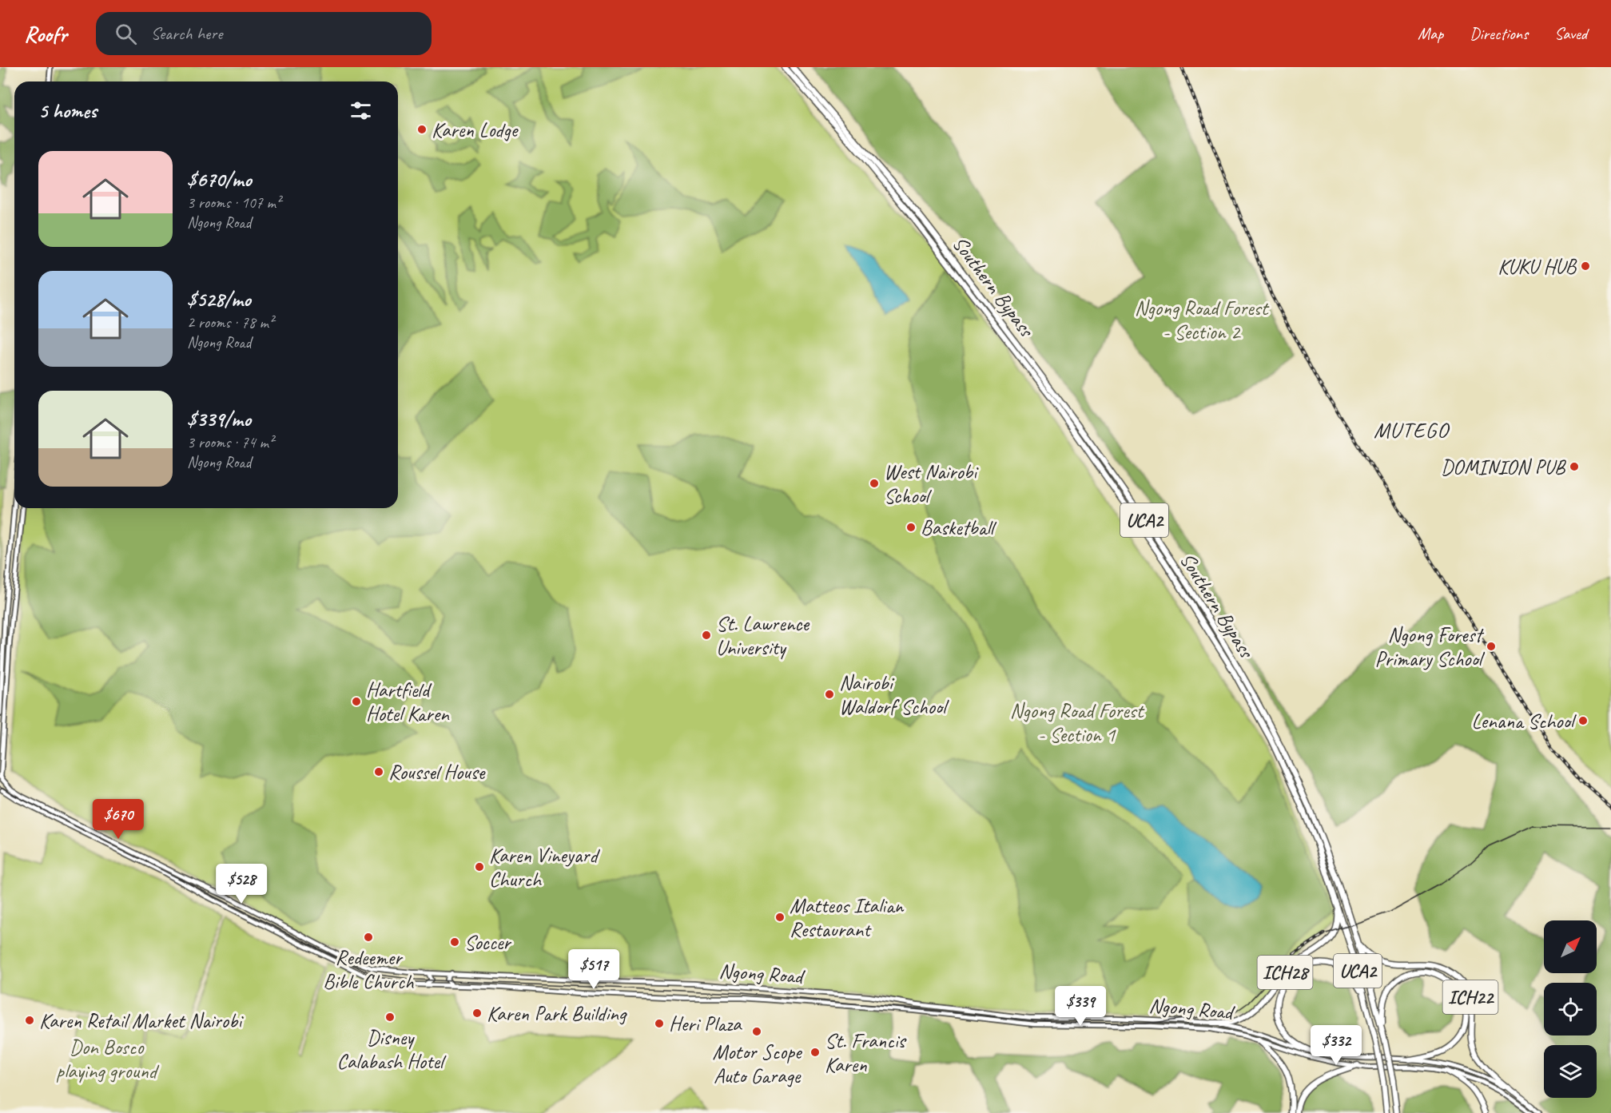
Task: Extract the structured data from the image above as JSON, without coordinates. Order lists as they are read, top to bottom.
{
  "streets": {
    "highway": [
      "Southern Bypass",
      "UCA2",
      "ICH28",
      "ICH22"
    ],
    "main road": ["Ngong Road"]
  },
  "crossings": [
    ["Southern Bypass", "ICH28"],
    ["Southern Bypass", "ICH22"],
    ["ICH28", "Ngong Road"],
    ["Ngong Road", "ICH22"]
  ],
  "districts": ["MUTEGO"],
  "parks": ["Ngong Road Forest - Section 2", "Ngong Road Forest - Section 1", "Don Bosco playing ground"],
  "places": [
    "Karen Lodge",
    "KUKU HUB",
    "DOMINION PUB",
    "West Nairobi School",
    "Basketball",
    "St. Lawrence University",
    "Ngong Forest Primary School",
    "Nairobi Waldorf School",
    "Hartfield Hotel Karen",
    "Lenana School",
    "Roussel House",
    "Karen Vineyard Church",
    "Matteos Italian Restaurant",
    "Redeemer Bible Church",
    "Soccer",
    "Karen Park Building",
    "Disney Calabash Hotel",
    "Karen Retail Market Nairobi",
    "Heri Plaza",
    "Motor Scope Auto Garage",
    "St. Francis Karen"
  ],
  "north": "top right",
  "page": {
    "header": "Roofr",
    "search": "Search here",
    "nav": ["Map", "Directions", "Saved"],
    "heading": "5 homes",
    "list": [
      {
        "name": "$670/mo",
        "note": "3 rooms · 107 m² · Ngong Road"
      },
      {
        "name": "$528/mo",
        "note": "2 rooms · 78 m² · Ngong Road"
      },
      {
        "name": "$339/mo",
        "note": "3 rooms · 74 m² · Ngong Road"
      }
    ],
    "price": [
      "$670",
      "$528",
      "$517",
      "$339",
      "$332"
    ]
  }
}
